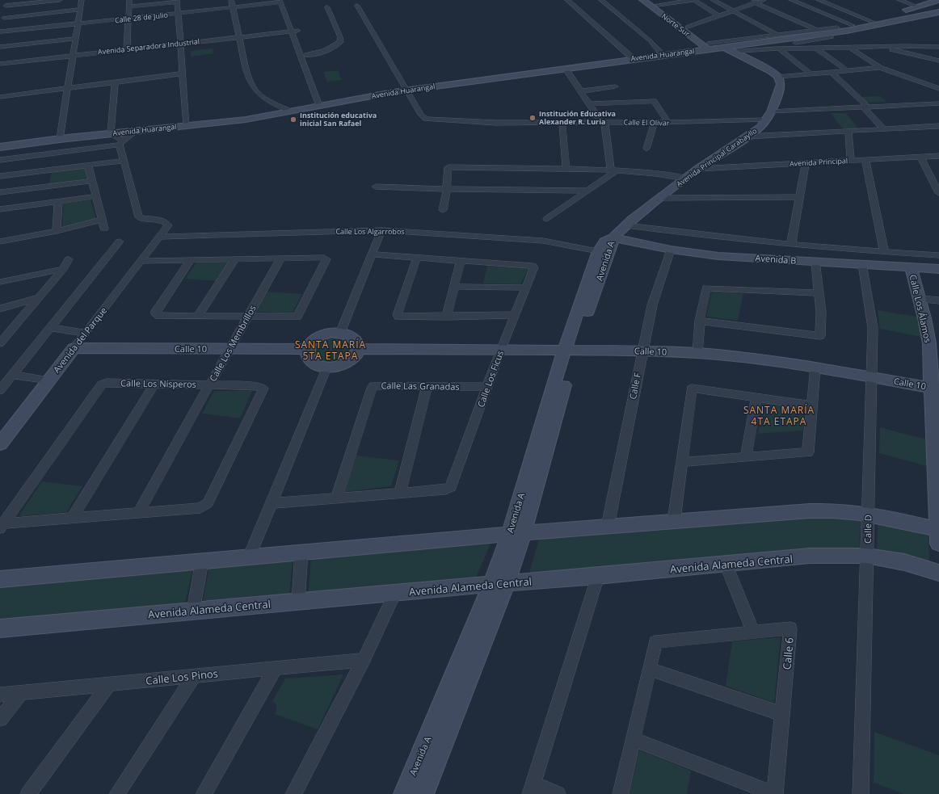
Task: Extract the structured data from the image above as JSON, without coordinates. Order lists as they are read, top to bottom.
{
  "streets": {
    "street": [
      "Calle 28 de Julio",
      "Norte Sur",
      "Avenida Separadora Industrial",
      "Avenida Huarangal",
      "Calle El Olivar",
      "Avenida Principal Carabayllo",
      "Avenida Principal",
      "Calle Los Algarrobos",
      "Avenida B",
      "Avenida A",
      "Calle Los Álamos",
      "Avenida del Parque",
      "Calle Los Membrillos",
      "Calle 10",
      "Calle Los Ficus",
      "Calle Los Nísperos",
      "Calle Las Granadas",
      "Calle F",
      "Calle D",
      "Avenida Alameda Central",
      "Calle 6",
      "Calle Los Pinos"
    ]
  },
  "crossings": [
    ["Norte Sur", "Avenida Huarangal"],
    ["Avenida Huarangal", "Calle El Olivar"],
    ["Calle El Olivar", "Avenida Principal Carabayllo"],
    ["Avenida Principal Carabayllo", "Avenida Principal"],
    ["Avenida Principal Carabayllo", "Avenida B"],
    ["Avenida Principal Carabayllo", "Avenida A"],
    ["Calle Los Algarrobos", "Avenida A"],
    ["Calle Los Algarrobos", "Avenida del Parque"],
    ["Avenida B", "Avenida A"],
    ["Avenida B", "Calle Los Álamos"],
    ["Avenida B", "Calle F"],
    ["Avenida B", "Calle D"],
    ["Avenida A", "Calle 10"],
    ["Avenida A", "Avenida Alameda Central"],
    ["Calle Los Álamos", "Calle 10"],
    ["Avenida del Parque", "Calle 10"],
    ["Calle Los Membrillos", "Calle 10"],
    ["Calle Los Membrillos", "Calle Los Nísperos"],
    ["Calle 10", "Calle Los Ficus"],
    ["Calle 10", "Calle F"],
    ["Calle 10", "Calle D"],
    ["Calle Los Ficus", "Calle Las Granadas"],
    ["Calle D", "Avenida Alameda Central"]
  ],
  "districts": ["SANTA MARÍA 5TA ETAPA", "SANTA MARÍA 4TA ETAPA"],
  "places": ["Institución Educativa Alexander R. Luria", "Institución educativa inicial San Rafael"]
}
